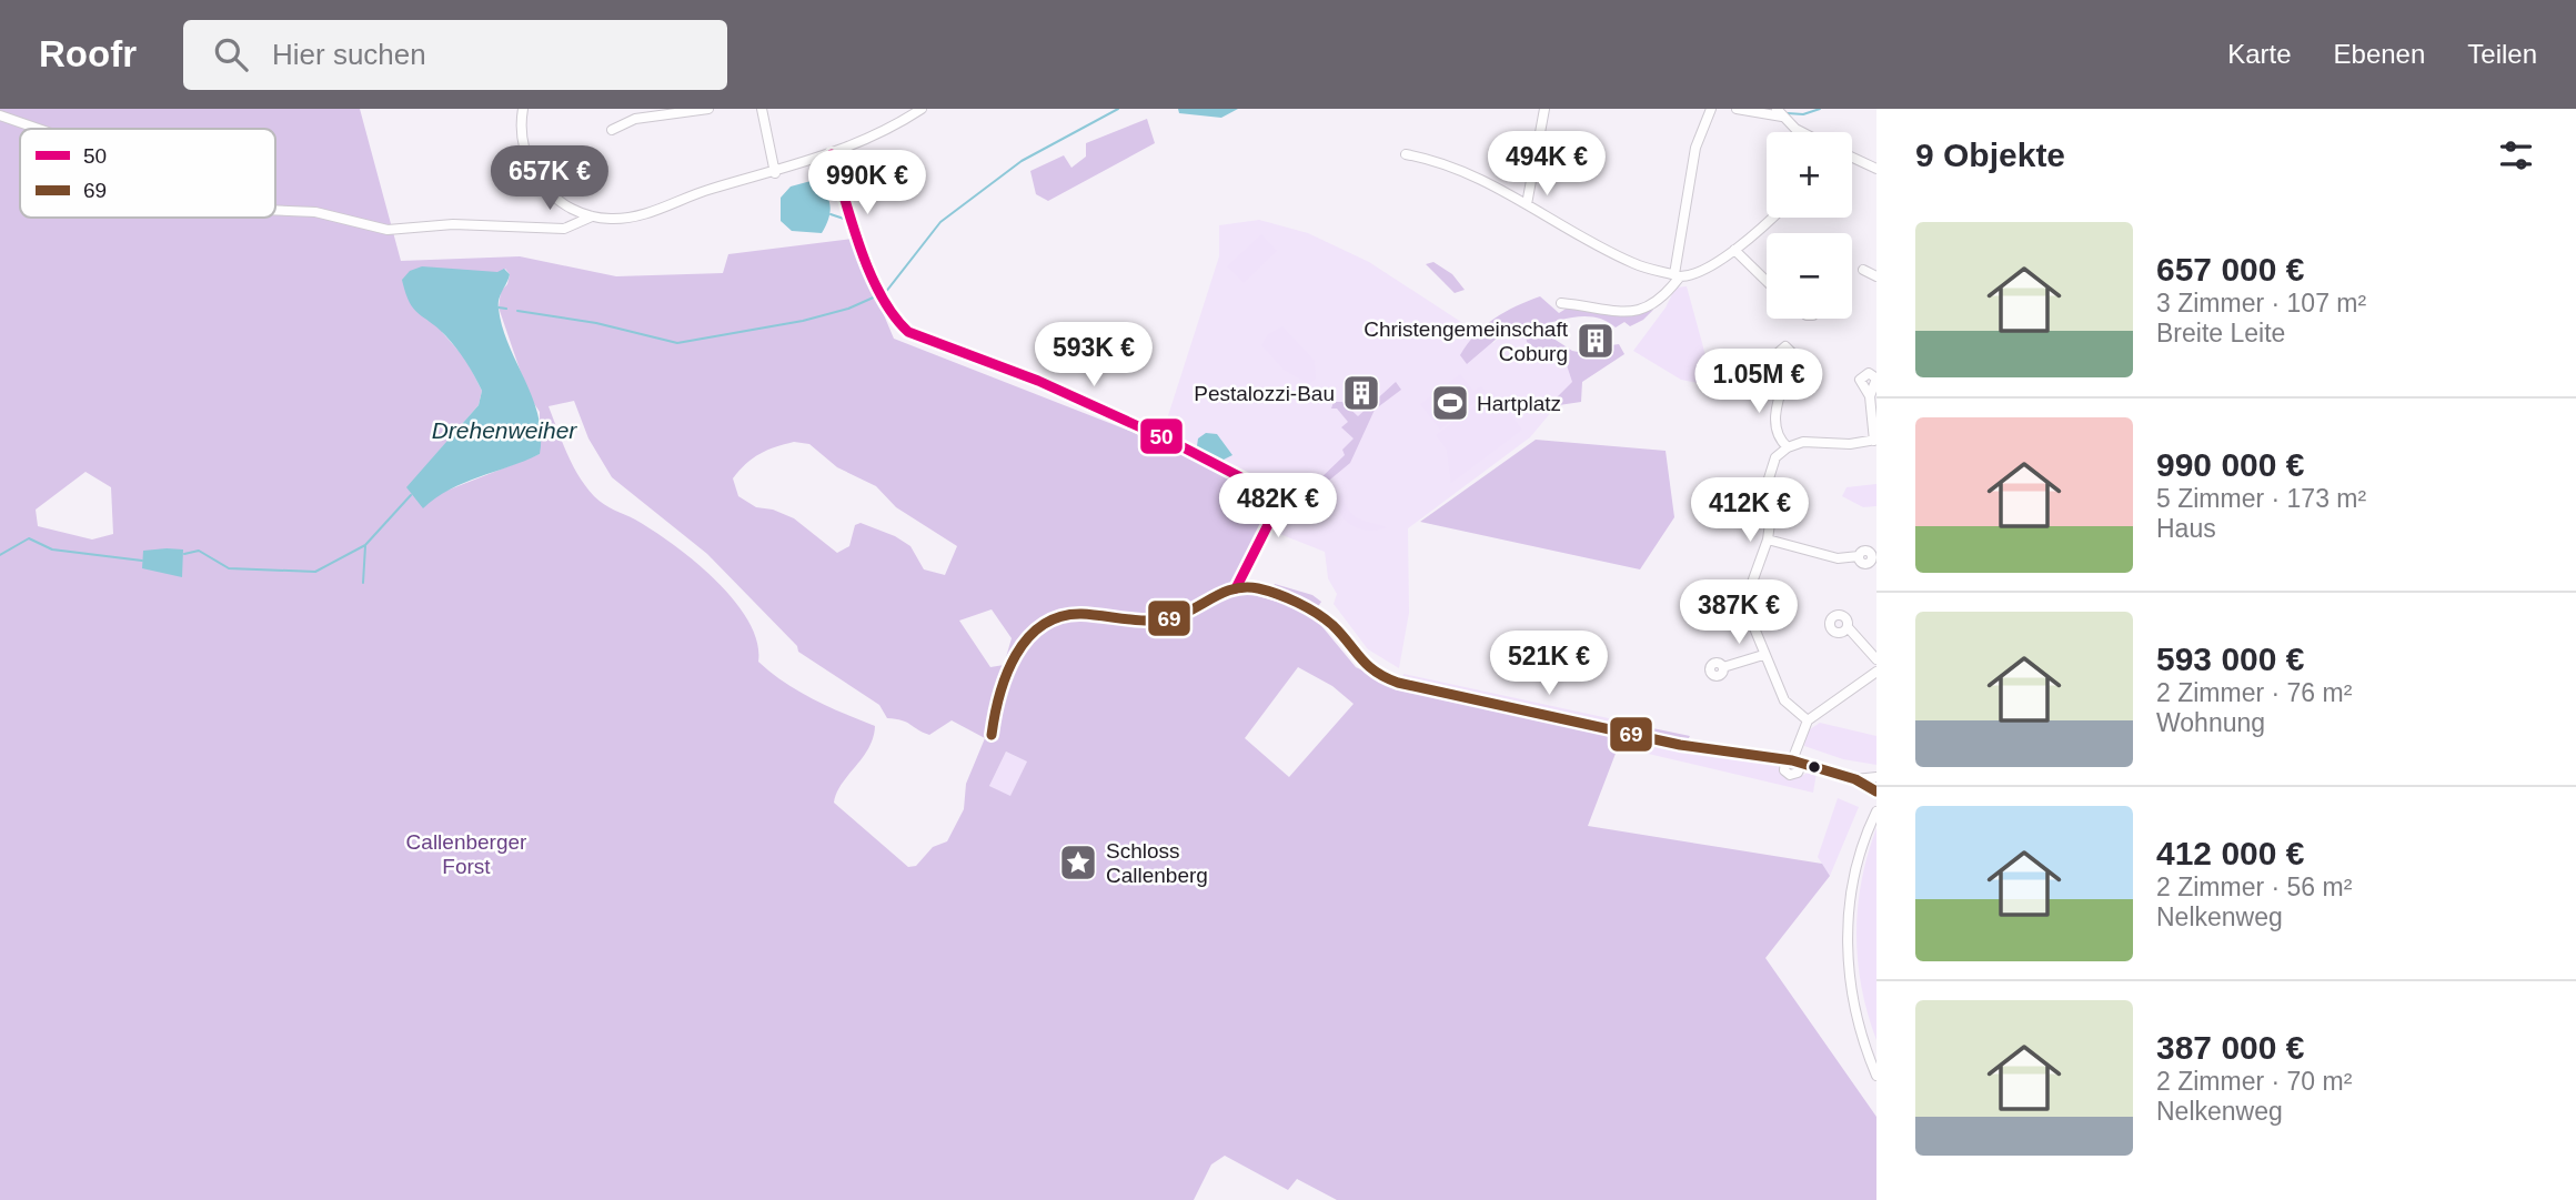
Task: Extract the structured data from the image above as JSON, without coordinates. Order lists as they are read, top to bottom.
{
  "water": ["Drehenweiher"],
  "parks": ["Callenberger Forst"],
  "places": {
    "building": ["Christengemeinschaft Coburg", "Pestalozzi-Bau"],
    "sports": ["Hartplatz"],
    "place": ["Schloss Callenberg"]
  },
  "lines": ["transit line 50", "transit line 69"],
  "legend": ["50", "69"],
  "page": {
    "header": "Roofr",
    "search": "Hier suchen",
    "nav": ["Karte", "Ebenen", "Teilen"],
    "heading": "9 Objekte",
    "price": [
      "494K €",
      "657K €",
      "990K €",
      "593K €",
      "1.05M €",
      "482K €",
      "412K €",
      "387K €",
      "521K €"
    ],
    "map_buttons": ["+", "−"],
    "list": [
      {
        "name": "657 000 €",
        "note": "3 Zimmer · 107 m² · Breite Leite"
      },
      {
        "name": "990 000 €",
        "note": "5 Zimmer · 173 m² · Haus"
      },
      {
        "name": "593 000 €",
        "note": "2 Zimmer · 76 m² · Wohnung"
      },
      {
        "name": "412 000 €",
        "note": "2 Zimmer · 56 m² · Nelkenweg"
      },
      {
        "name": "387 000 €",
        "note": "2 Zimmer · 70 m² · Nelkenweg"
      }
    ]
  }
}
